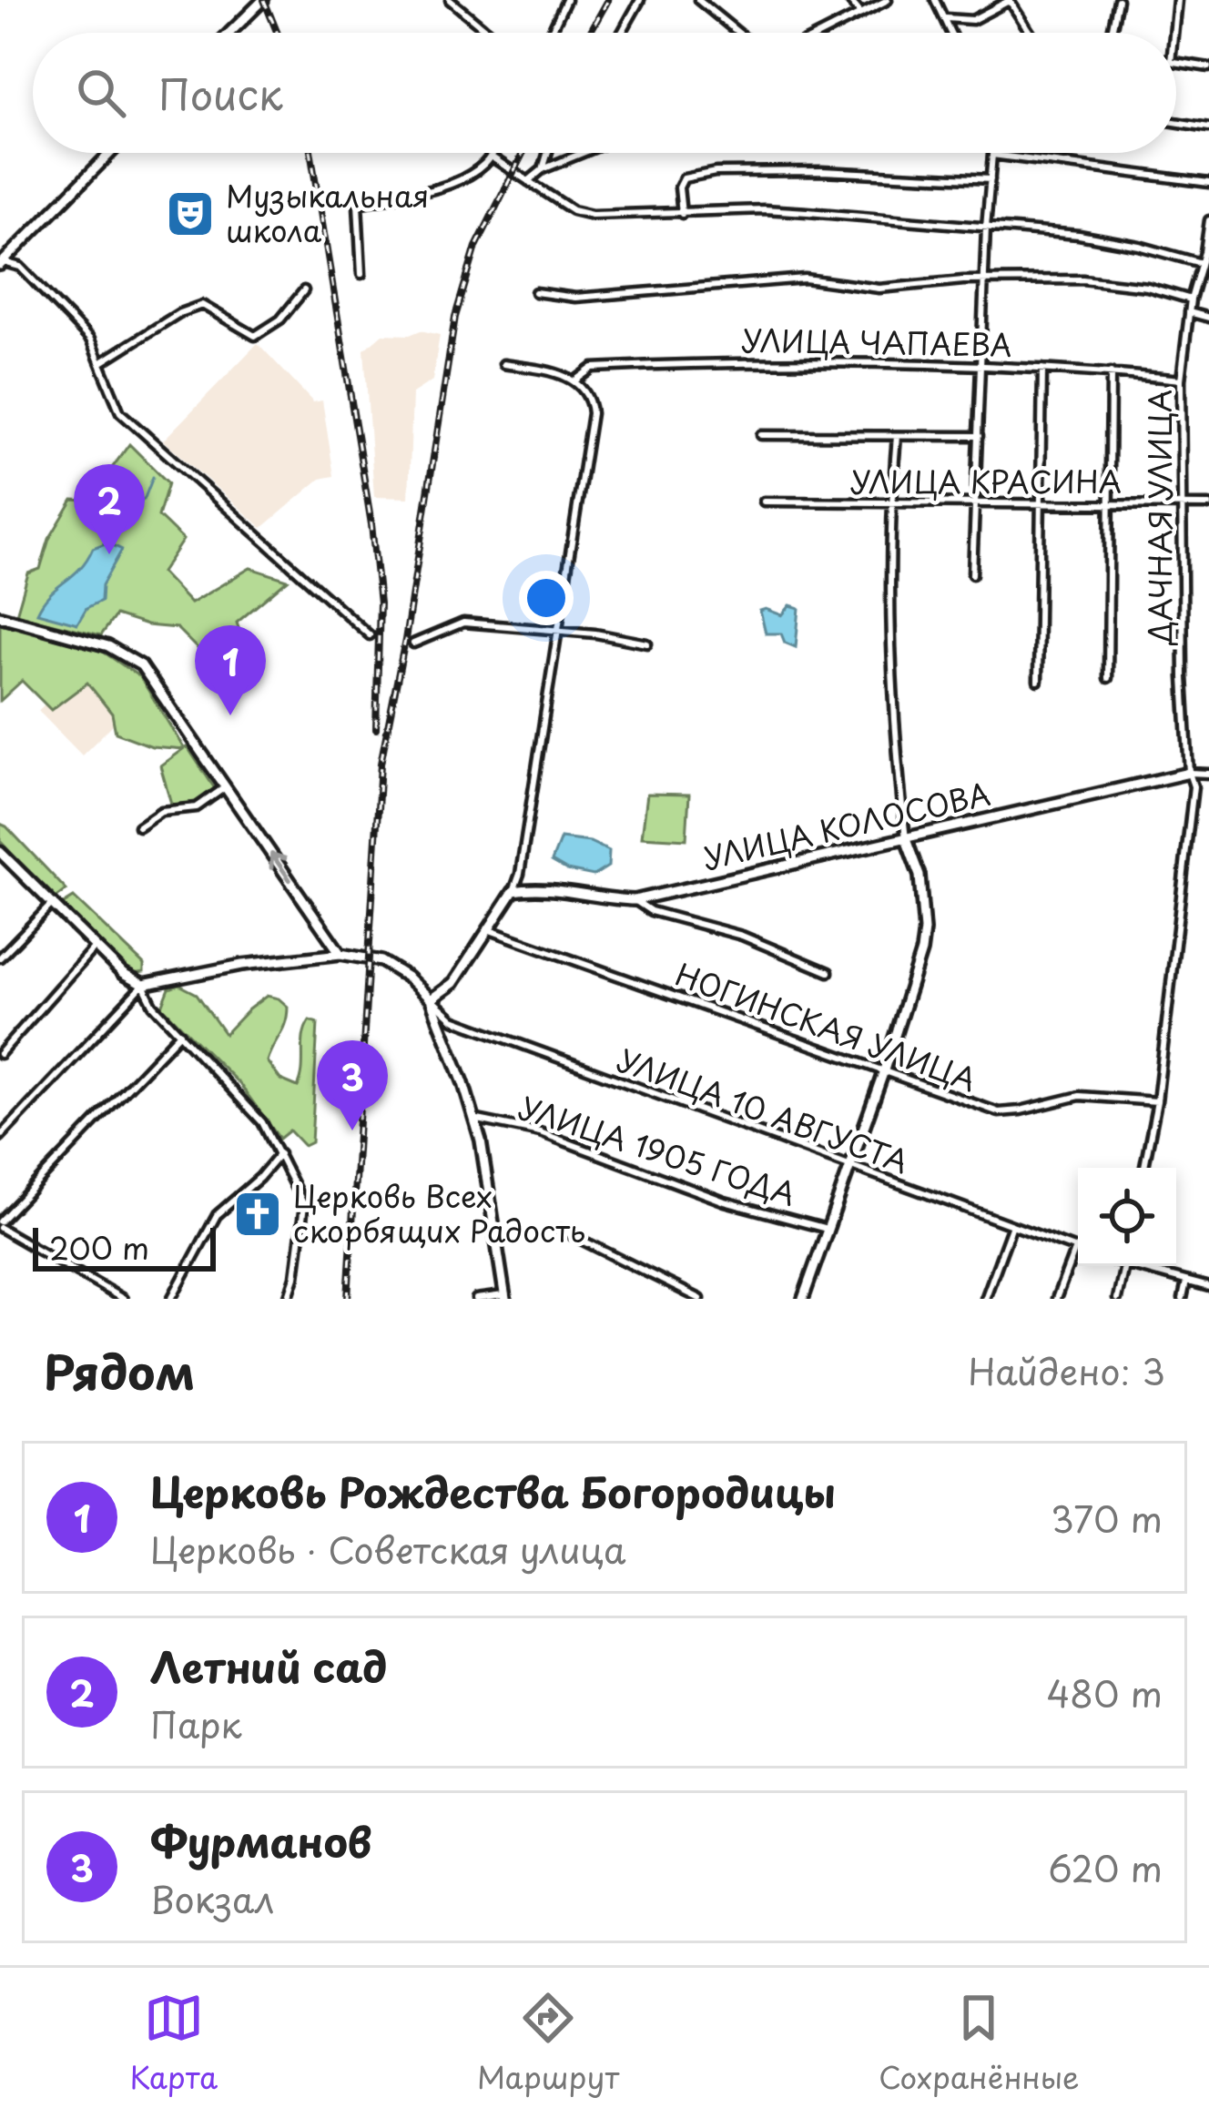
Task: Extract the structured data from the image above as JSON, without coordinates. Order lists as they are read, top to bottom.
{
  "streets": {
    "main road": ["УЛИЦА КОЛОСОВА"],
    "street": [
      "УЛИЦА ЧАПАЕВА",
      "УЛИЦА КРАСИНА",
      "ДАЧНАЯ УЛИЦА",
      "НОГИНСКАЯ УЛИЦА",
      "УЛИЦА 10 АВГУСТА",
      "УЛИЦА 1905 ГОДА"
    ]
  },
  "crossings": [
    ["УЛИЦА ЧАПАЕВА", "ДАЧНАЯ УЛИЦА"],
    ["УЛИЦА КРАСИНА", "ДАЧНАЯ УЛИЦА"],
    ["ДАЧНАЯ УЛИЦА", "УЛИЦА КОЛОСОВА"],
    ["ДАЧНАЯ УЛИЦА", "НОГИНСКАЯ УЛИЦА"]
  ],
  "places": {
    "theatre": ["Музыкальная школа"],
    "church": ["Церковь Всех скорбящих Радость"]
  },
  "scale_bar": "200 m",
  "page": {
    "search": "Поиск",
    "pins": ["2", "1", "3"],
    "scale": "200 m",
    "heading": ["Рядом", "Найдено: 3"],
    "list": [
      {
        "mark": "1",
        "name": "Церковь Рождества Богородицы",
        "note": "Церковь · Советская улица",
        "value": "370 m"
      },
      {
        "mark": "2",
        "name": "Летний сад",
        "note": "Парк",
        "value": "480 m"
      },
      {
        "mark": "3",
        "name": "Фурманов",
        "note": "Вокзал",
        "value": "620 m"
      }
    ],
    "nav": ["Карта", "Маршрут", "Сохранённые"]
  }
}
